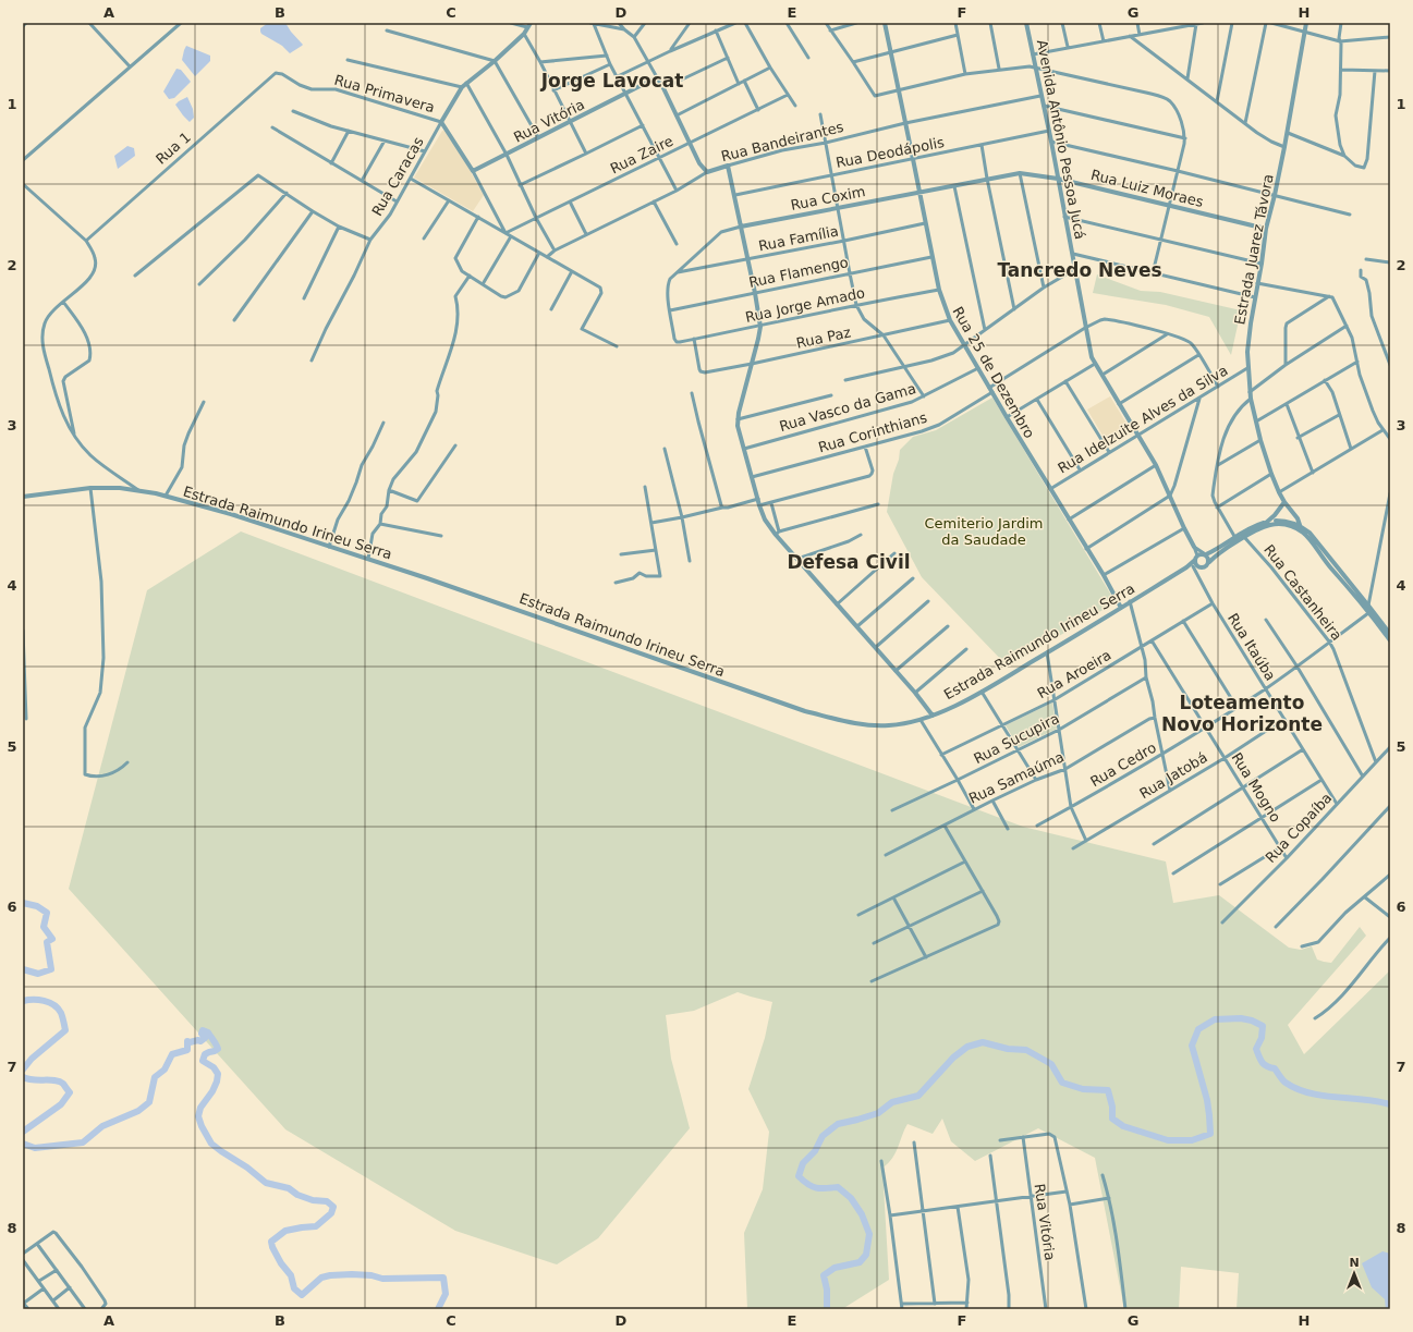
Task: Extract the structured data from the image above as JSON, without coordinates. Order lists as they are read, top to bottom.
{
  "streets": {
    "street": [
      "Rua Primavera",
      "Rua Vitória",
      "Avenida Antônio Pessoa Jucá",
      "Rua Bandeirantes",
      "Rua 1",
      "Rua Deodápolis",
      "Rua Zaire",
      "Rua Caracas",
      "Rua Luiz Moraes",
      "Rua Coxim",
      "Rua Família",
      "Estrada Juarez Távora",
      "Rua Flamengo",
      "Rua Jorge Amado",
      "Rua Paz",
      "Rua 25 de Dezembro",
      "Rua Vasco da Gama",
      "Rua Idelzuite Alves da Silva",
      "Rua Corinthians",
      "Estrada Raimundo Irineu Serra",
      "Rua Castanheira",
      "Rua Itaúba",
      "Rua Aroeira",
      "Rua Sucupira",
      "Rua Cedro",
      "Rua Jatobá",
      "Rua Samaúma",
      "Rua Mogno",
      "Rua Copaíba"
    ]
  },
  "crossings": [
    ["Rua Primavera", "Rua Vitória"],
    ["Rua Primavera", "Rua 1"],
    ["Rua Primavera", "Rua Zaire"],
    ["Rua Primavera", "Rua Caracas"],
    ["Avenida Antônio Pessoa Jucá", "Rua Bandeirantes"],
    ["Avenida Antônio Pessoa Jucá", "Rua Deodápolis"],
    ["Avenida Antônio Pessoa Jucá", "Rua Luiz Moraes"],
    ["Avenida Antônio Pessoa Jucá", "Rua Idelzuite Alves da Silva"],
    ["Avenida Antônio Pessoa Jucá", "Rua Corinthians"],
    ["Avenida Antônio Pessoa Jucá", "Estrada Raimundo Irineu Serra"],
    ["Avenida Antônio Pessoa Jucá", "Rua Itaúba"],
    ["Rua Bandeirantes", "Rua 25 de Dezembro"],
    ["Rua Deodápolis", "Rua 25 de Dezembro"],
    ["Rua Luiz Moraes", "Rua Coxim"],
    ["Rua Luiz Moraes", "Estrada Juarez Távora"],
    ["Rua Luiz Moraes", "Rua 25 de Dezembro"],
    ["Rua Coxim", "Rua 25 de Dezembro"],
    ["Rua Família", "Rua 25 de Dezembro"],
    ["Estrada Juarez Távora", "Rua Idelzuite Alves da Silva"],
    ["Rua Flamengo", "Rua Jorge Amado"],
    ["Rua Flamengo", "Rua 25 de Dezembro"],
    ["Rua Jorge Amado", "Rua Paz"],
    ["Rua Jorge Amado", "Rua 25 de Dezembro"],
    ["Rua Paz", "Rua 25 de Dezembro"],
    ["Rua 25 de Dezembro", "Rua Vasco da Gama"],
    ["Rua 25 de Dezembro", "Rua Idelzuite Alves da Silva"],
    ["Rua 25 de Dezembro", "Rua Corinthians"],
    ["Rua 25 de Dezembro", "Estrada Raimundo Irineu Serra"],
    ["Rua Idelzuite Alves da Silva", "Rua Corinthians"],
    ["Estrada Raimundo Irineu Serra", "Rua Itaúba"],
    ["Rua Castanheira", "Rua Cedro"],
    ["Rua Castanheira", "Rua Copaíba"],
    ["Rua Itaúba", "Rua Aroeira"],
    ["Rua Itaúba", "Rua Cedro"],
    ["Rua Itaúba", "Rua Jatobá"],
    ["Rua Itaúba", "Rua Copaíba"],
    ["Rua Aroeira", "Rua Mogno"],
    ["Rua Cedro", "Rua Mogno"],
    ["Rua Jatobá", "Rua Mogno"],
    ["Rua Mogno", "Rua Copaíba"]
  ],
  "districts": [
    "Jorge Lavocat",
    "Tancredo Neves",
    "Defesa Civil",
    "Loteamento Novo Horizonte"
  ],
  "parks": ["Cemiterio Jardim da Saudade"],
  "north": "top",
  "grid": {
    "columns": [
      "A",
      "B",
      "C",
      "D",
      "E",
      "F",
      "G",
      "H"
    ],
    "rows": [
      "1",
      "2",
      "3",
      "4",
      "5",
      "6",
      "7",
      "8"
    ]
  }
}
